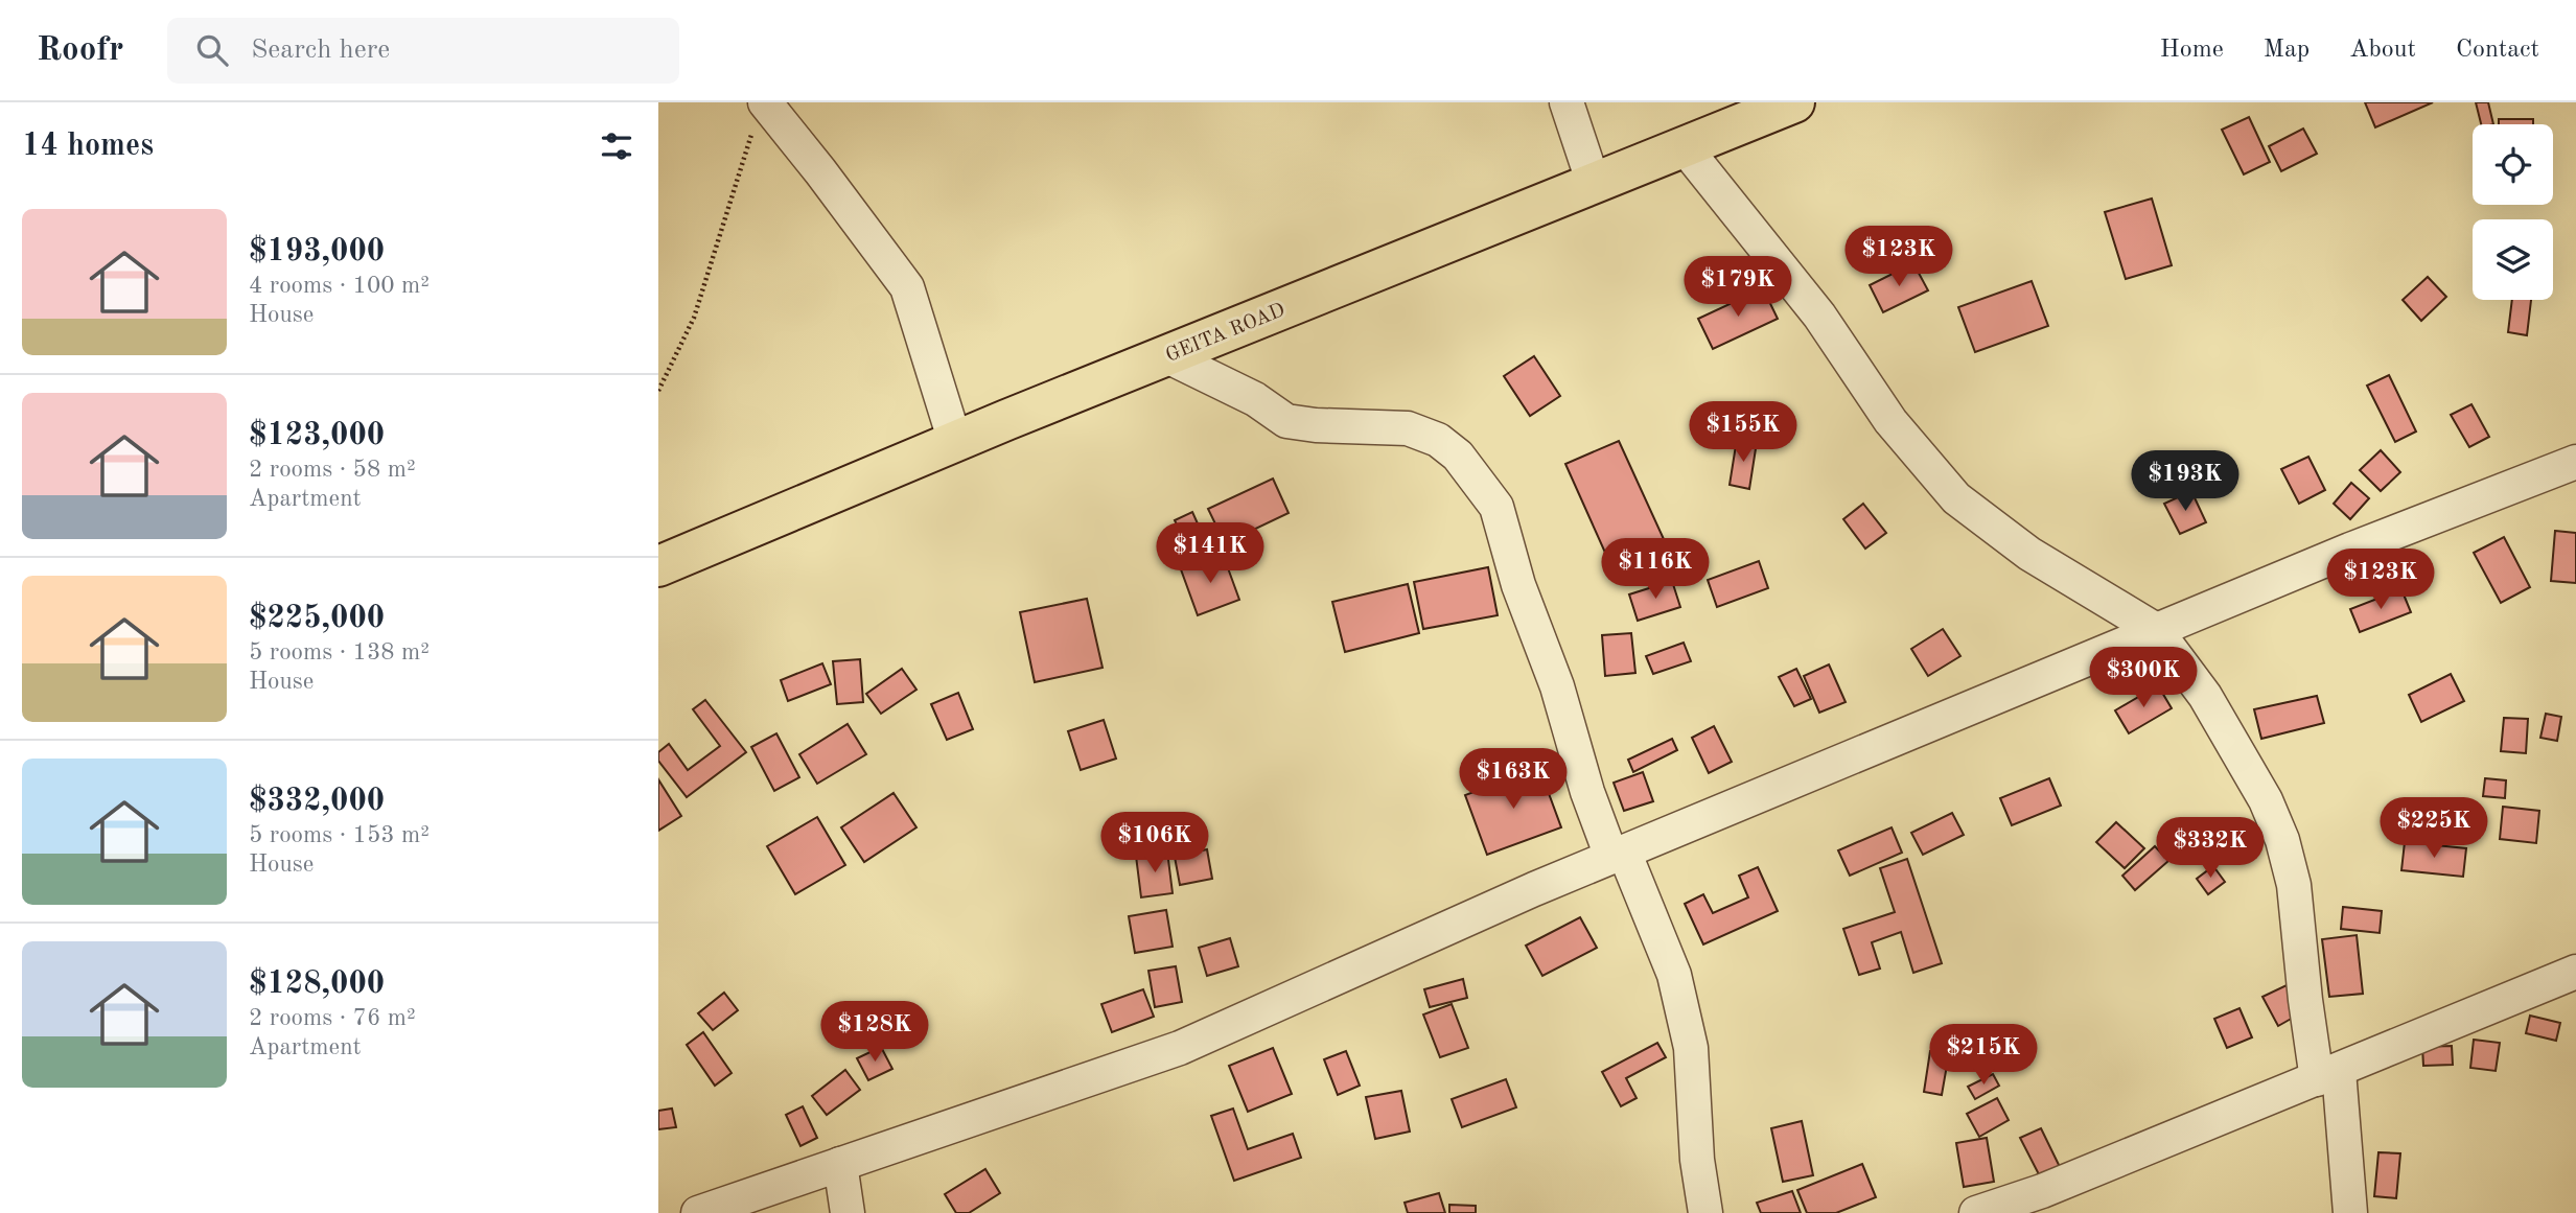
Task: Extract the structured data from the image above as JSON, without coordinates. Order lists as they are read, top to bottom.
{
  "streets": {
    "highway": ["GEITA ROAD"]
  },
  "page": {
    "header": "Roofr",
    "search": "Search here",
    "nav": [
      "Home",
      "Map",
      "About",
      "Contact"
    ],
    "heading": "14 homes",
    "list": [
      {
        "name": "$193,000",
        "note": "4 rooms · 100 m² · House"
      },
      {
        "name": "$123,000",
        "note": "2 rooms · 58 m² · Apartment"
      },
      {
        "name": "$225,000",
        "note": "5 rooms · 138 m² · House"
      },
      {
        "name": "$332,000",
        "note": "5 rooms · 153 m² · House"
      },
      {
        "name": "$128,000",
        "note": "2 rooms · 76 m² · Apartment"
      }
    ],
    "price": [
      "$123K",
      "$179K",
      "$155K",
      "$193K",
      "$141K",
      "$116K",
      "$123K",
      "$300K",
      "$163K",
      "$225K",
      "$106K",
      "$332K",
      "$128K",
      "$215K"
    ]
  }
}
